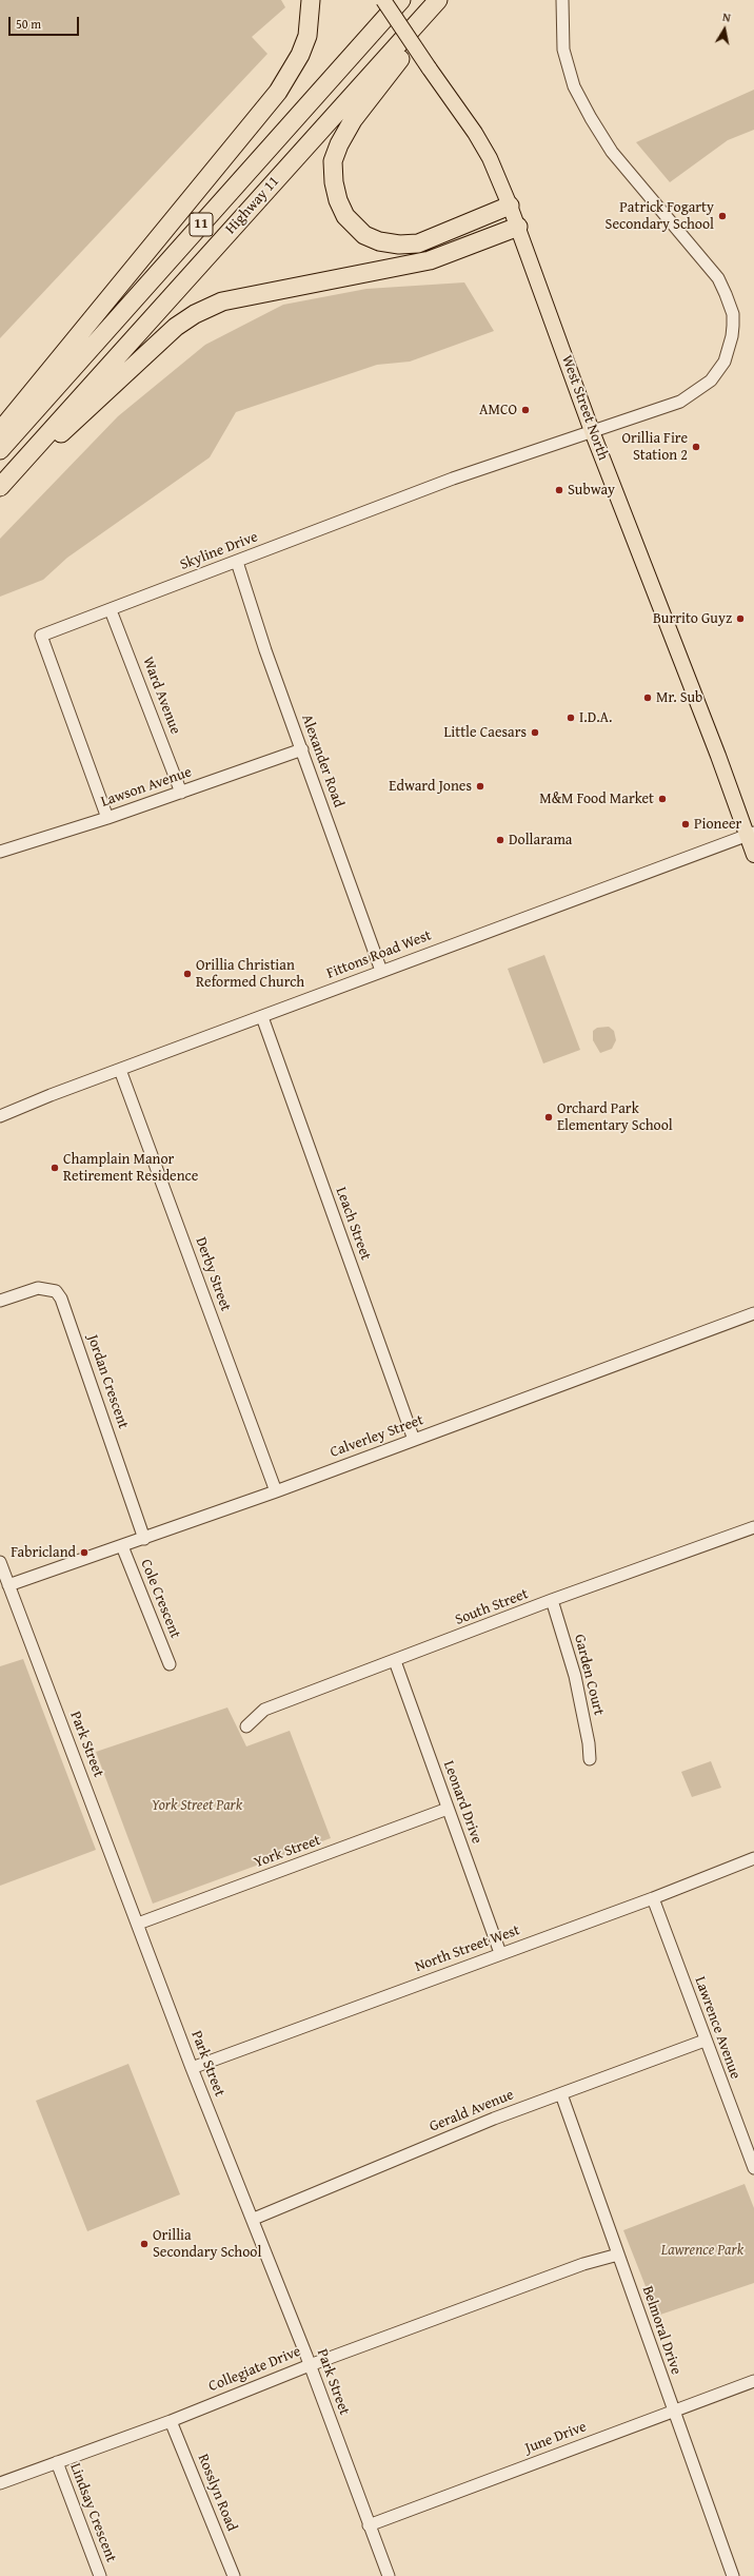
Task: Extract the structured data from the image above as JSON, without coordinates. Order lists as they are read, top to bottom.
{
  "streets": {
    "highway": ["Highway 11", "11"],
    "main road": ["West Street North"],
    "street": [
      "Skyline Drive",
      "Ward Avenue",
      "Alexander Road",
      "Lawson Avenue",
      "Fittons Road West",
      "Leach Street",
      "Derby Street",
      "Jordan Crescent",
      "Calverley Street",
      "Cole Crescent",
      "South Street",
      "Garden Court",
      "Park Street",
      "Leonard Drive",
      "York Street",
      "North Street West",
      "Lawrence Avenue",
      "Gerald Avenue",
      "Belmoral Drive",
      "Collegiate Drive",
      "June Drive",
      "Rosslyn Road",
      "Lindsay Crescent"
    ]
  },
  "crossings": [
    ["West Street North", "Skyline Drive"],
    ["West Street North", "Fittons Road West"],
    ["Skyline Drive", "Ward Avenue"],
    ["Skyline Drive", "Alexander Road"],
    ["Skyline Drive", "Lawson Avenue"],
    ["Ward Avenue", "Lawson Avenue"],
    ["Alexander Road", "Lawson Avenue"],
    ["Alexander Road", "Fittons Road West"],
    ["Fittons Road West", "Leach Street"],
    ["Fittons Road West", "Derby Street"],
    ["Leach Street", "Calverley Street"],
    ["Derby Street", "Calverley Street"],
    ["Jordan Crescent", "Calverley Street"],
    ["Calverley Street", "Cole Crescent"],
    ["Calverley Street", "Park Street"],
    ["South Street", "Garden Court"],
    ["South Street", "Leonard Drive"],
    ["Park Street", "York Street"],
    ["Park Street", "North Street West"],
    ["Park Street", "Gerald Avenue"],
    ["Park Street", "Collegiate Drive"],
    ["Park Street", "June Drive"],
    ["Leonard Drive", "York Street"],
    ["Leonard Drive", "North Street West"],
    ["North Street West", "Lawrence Avenue"],
    ["Lawrence Avenue", "Gerald Avenue"],
    ["Gerald Avenue", "Belmoral Drive"],
    ["Belmoral Drive", "Collegiate Drive"],
    ["Belmoral Drive", "June Drive"],
    ["Collegiate Drive", "Rosslyn Road"],
    ["Collegiate Drive", "Lindsay Crescent"]
  ],
  "parks": ["York Street Park", "Lawrence Park"],
  "places": [
    "Patrick Fogarty Secondary School",
    "AMCO",
    "Orillia Fire Station 2",
    "Subway",
    "Burrito Guyz",
    "Mr. Sub",
    "I.D.A.",
    "Little Caesars",
    "Edward Jones",
    "M&M Food Market",
    "Pioneer",
    "Dollarama",
    "Orillia Christian Reformed Church",
    "Orchard Park Elementary School",
    "Champlain Manor Retirement Residence",
    "Fabricland",
    "Orillia Secondary School"
  ],
  "scale_bar": "50 m",
  "north": "top"
}
